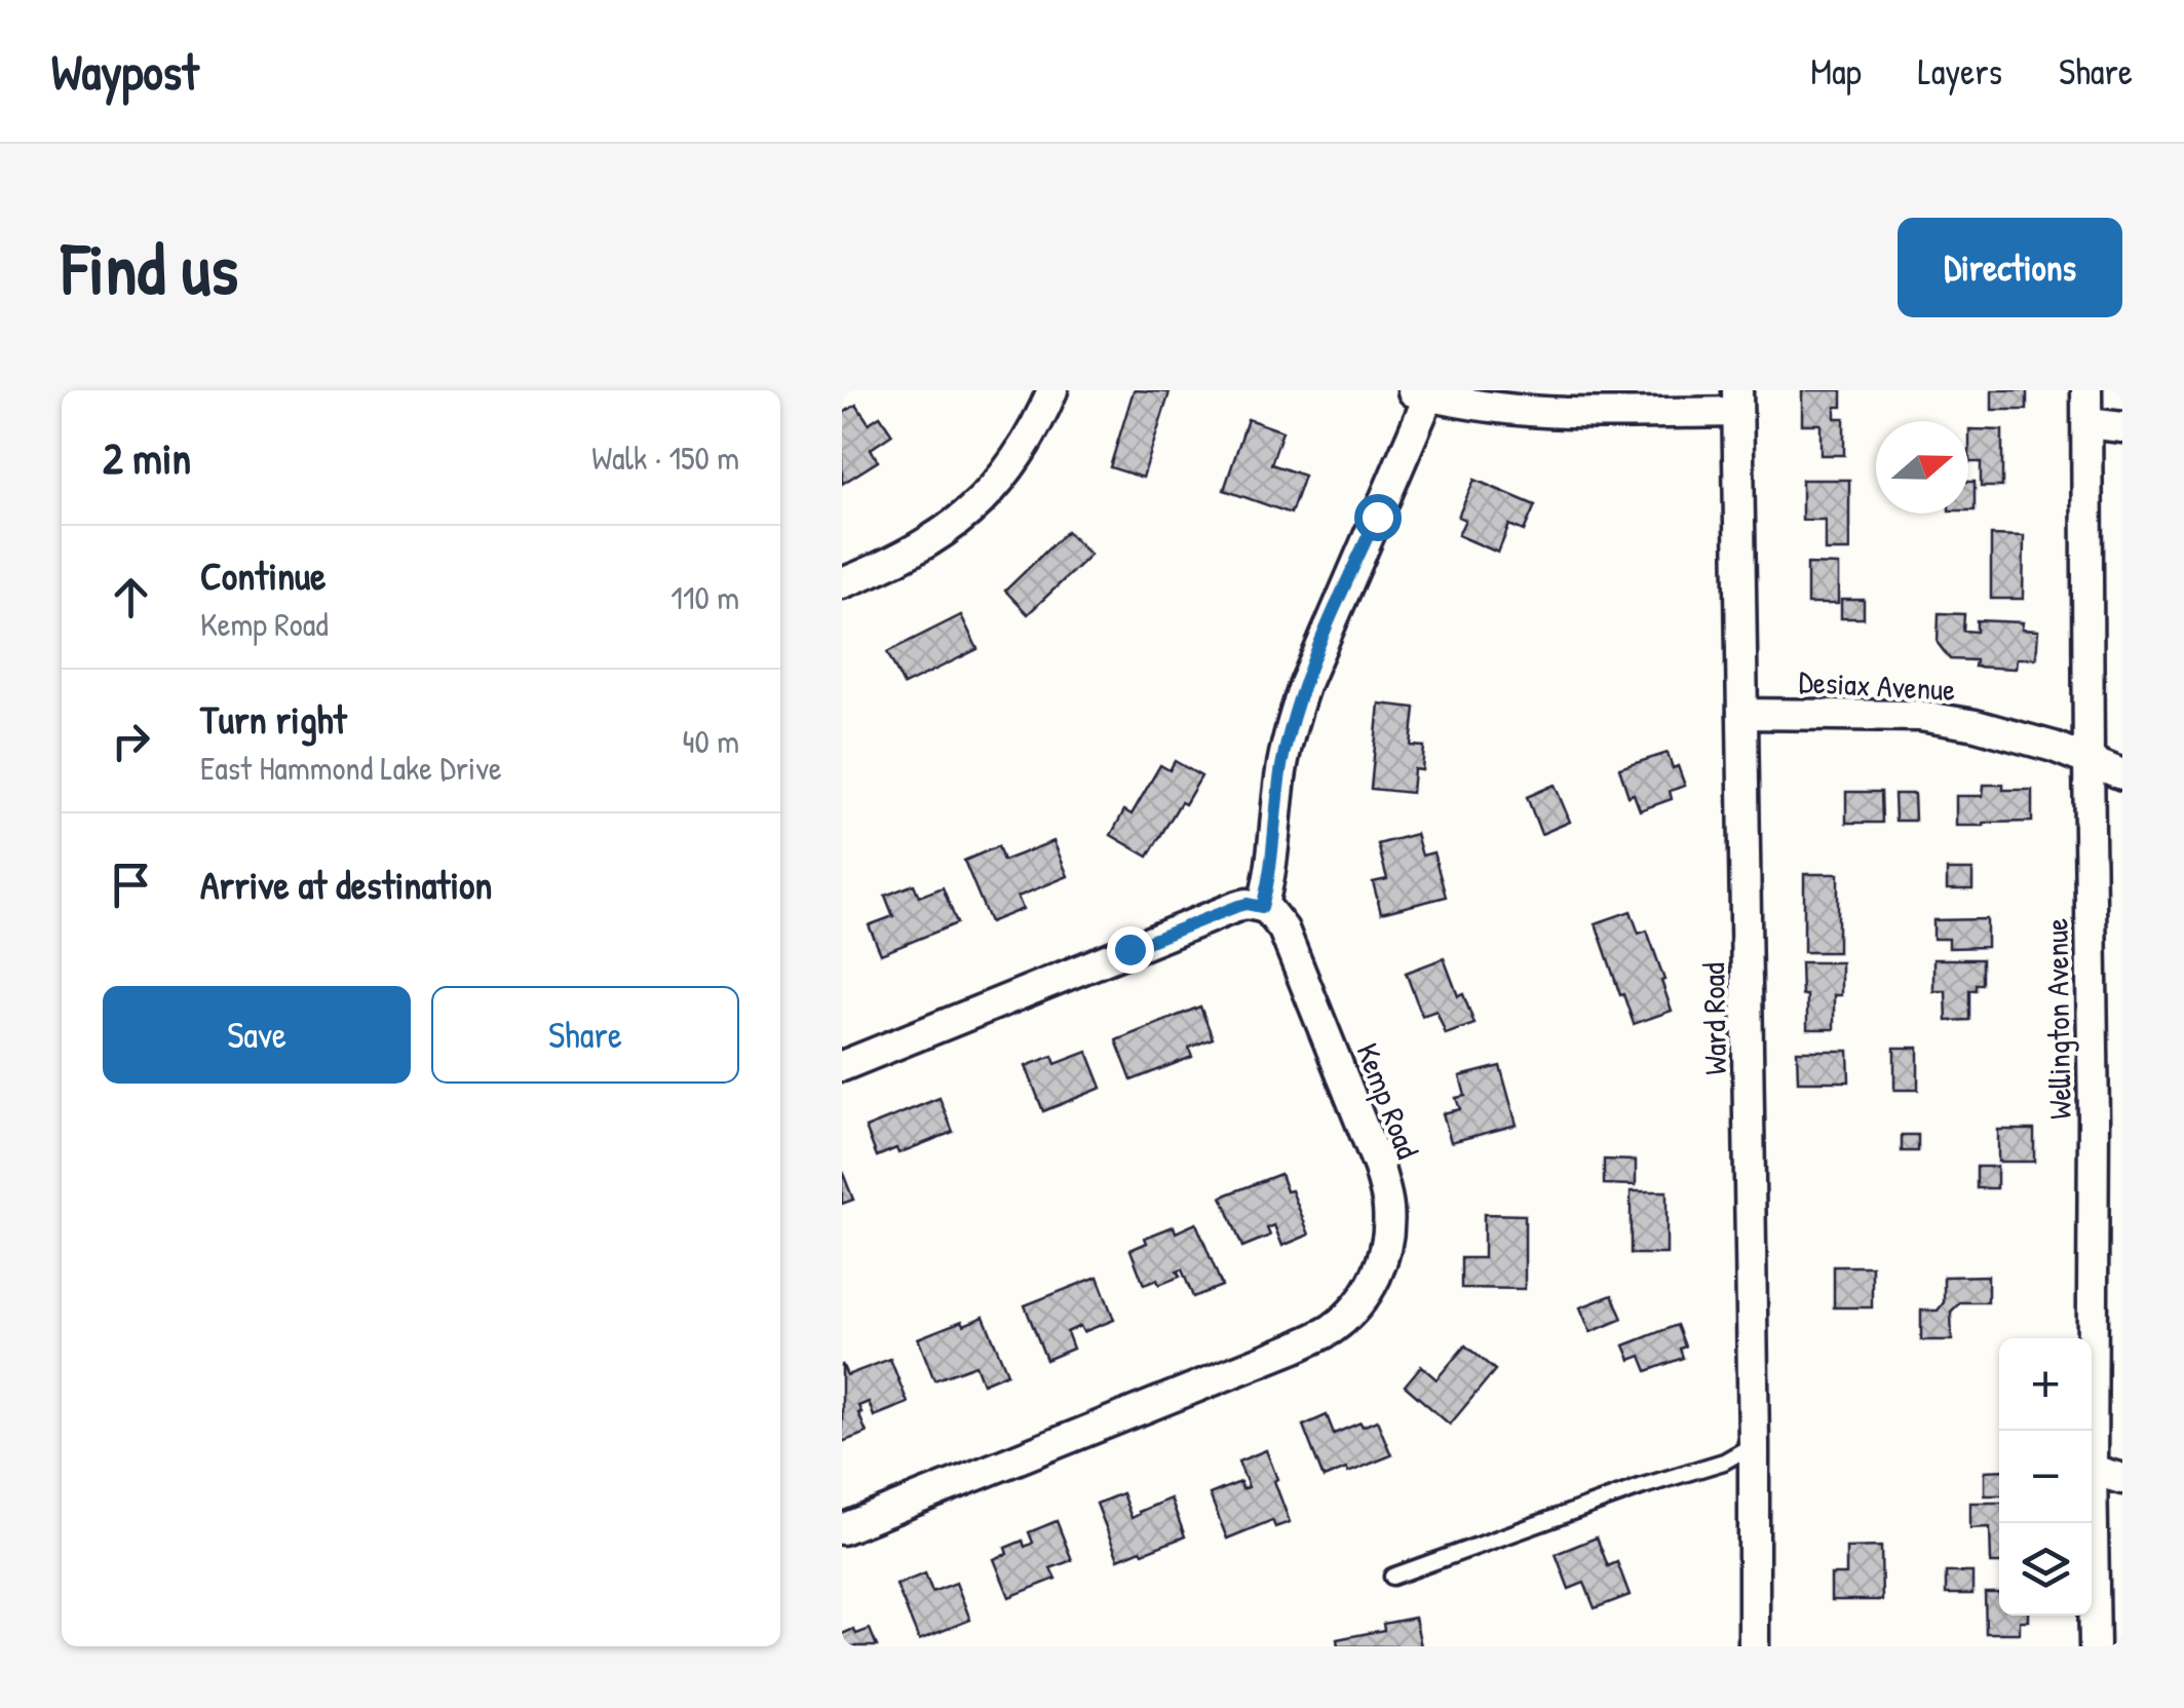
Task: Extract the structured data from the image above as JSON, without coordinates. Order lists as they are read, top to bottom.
{
  "streets": {
    "street": [
      "Desiax Avenue",
      "Ward Road",
      "Wellington Avenue",
      "Kemp Road"
    ]
  },
  "crossings": [
    ["Desiax Avenue", "Ward Road"],
    ["Desiax Avenue", "Wellington Avenue"]
  ],
  "north": "right",
  "page": {
    "header": "Waypost",
    "nav": ["Map", "Layers", "Share"],
    "buttons": [
      "Directions",
      ["Save", "Share"]
    ],
    "title": "Find us",
    "heading": ["2 min", "Walk · 150 m"],
    "list": [
      ["Continue", "Kemp Road", "110 m"],
      ["Turn right", "East Hammond Lake Drive", "40 m"],
      "Arrive at destination"
    ],
    "map_buttons": ["+", "−"]
  }
}
